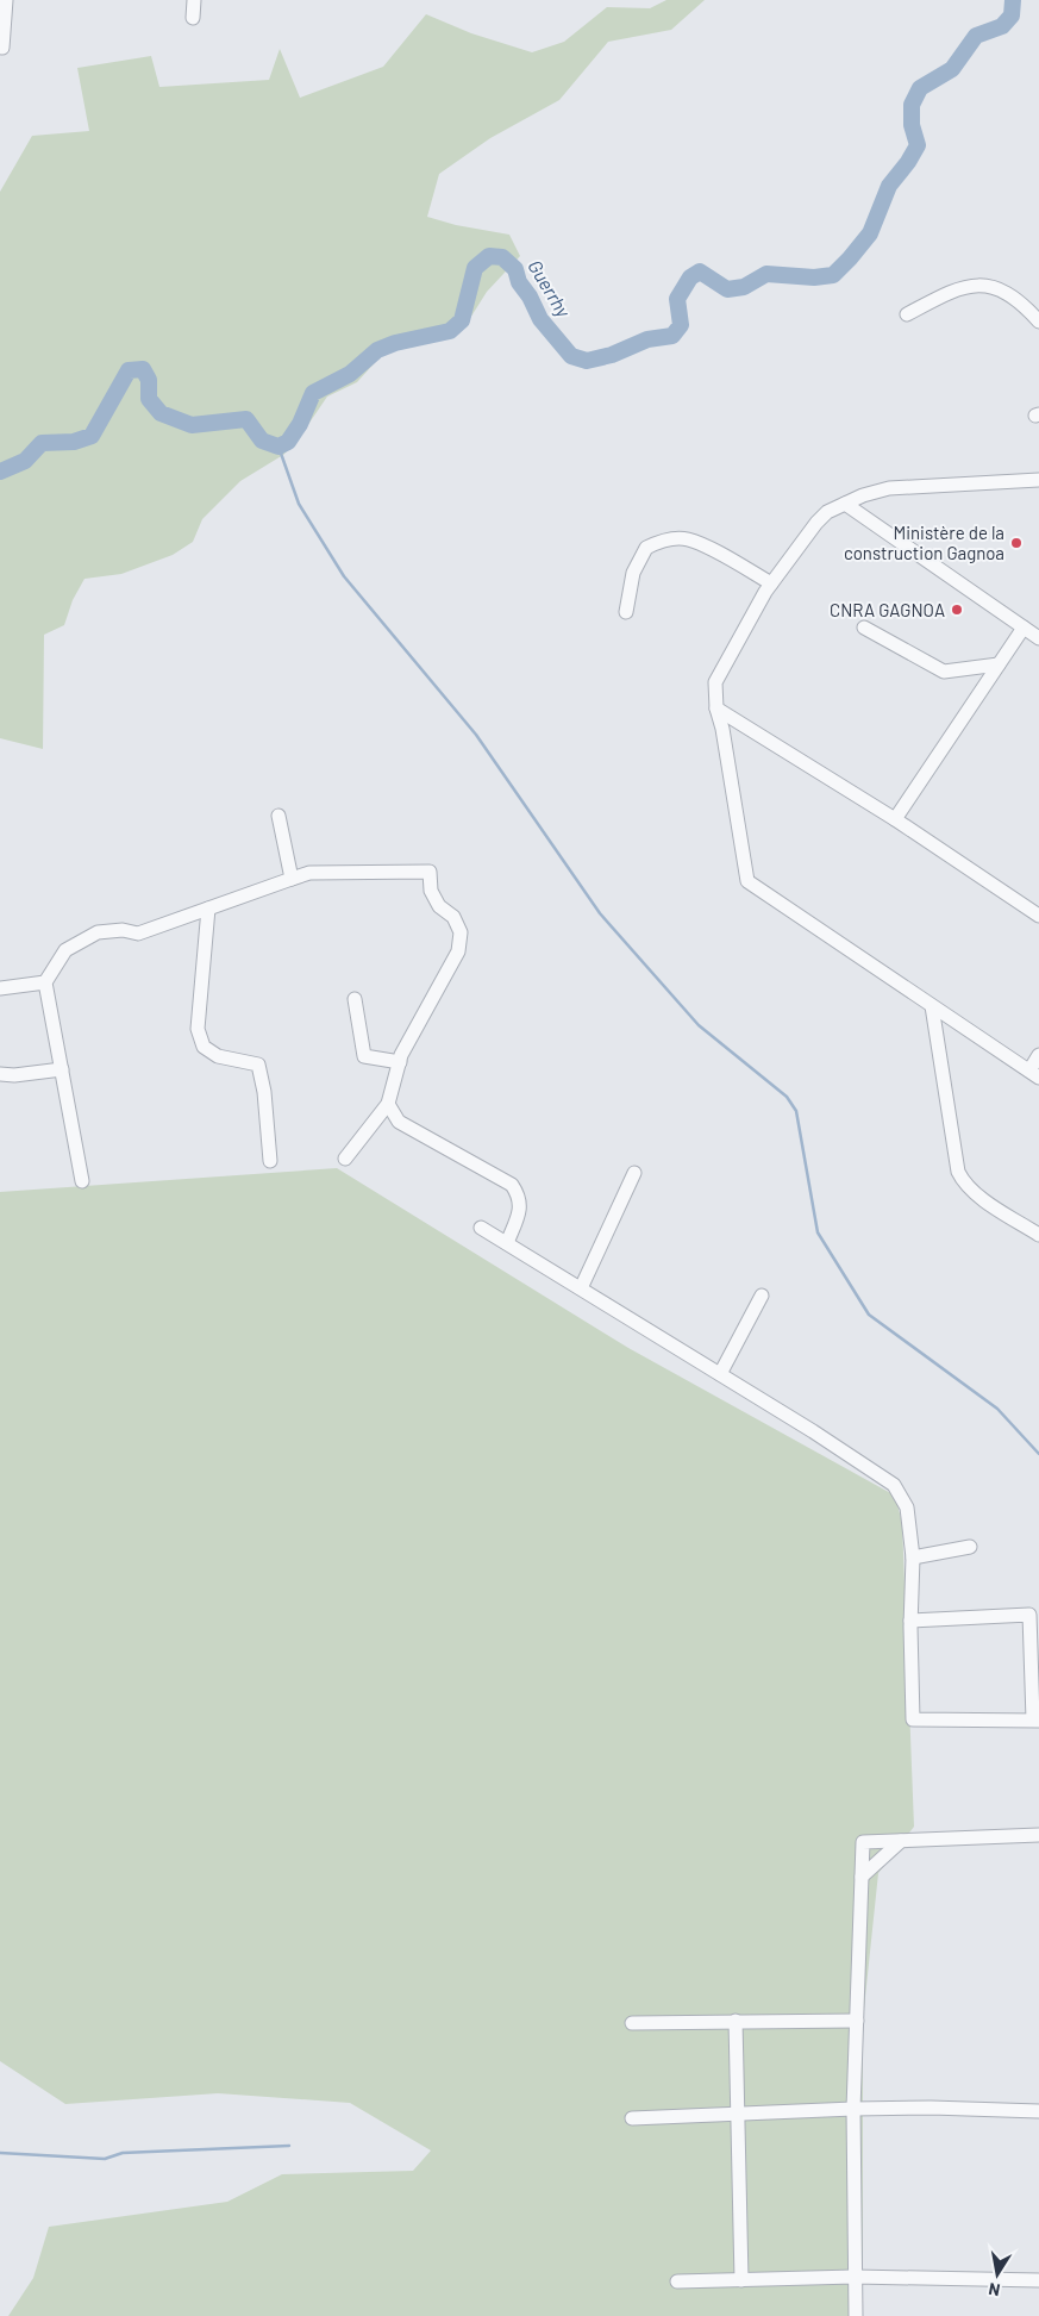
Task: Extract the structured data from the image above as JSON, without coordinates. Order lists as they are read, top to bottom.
{
  "water": ["Guerrhy"],
  "places": ["Ministère de la construction Gagnoa", "CNRA GAGNOA"],
  "north": "bottom"
}
